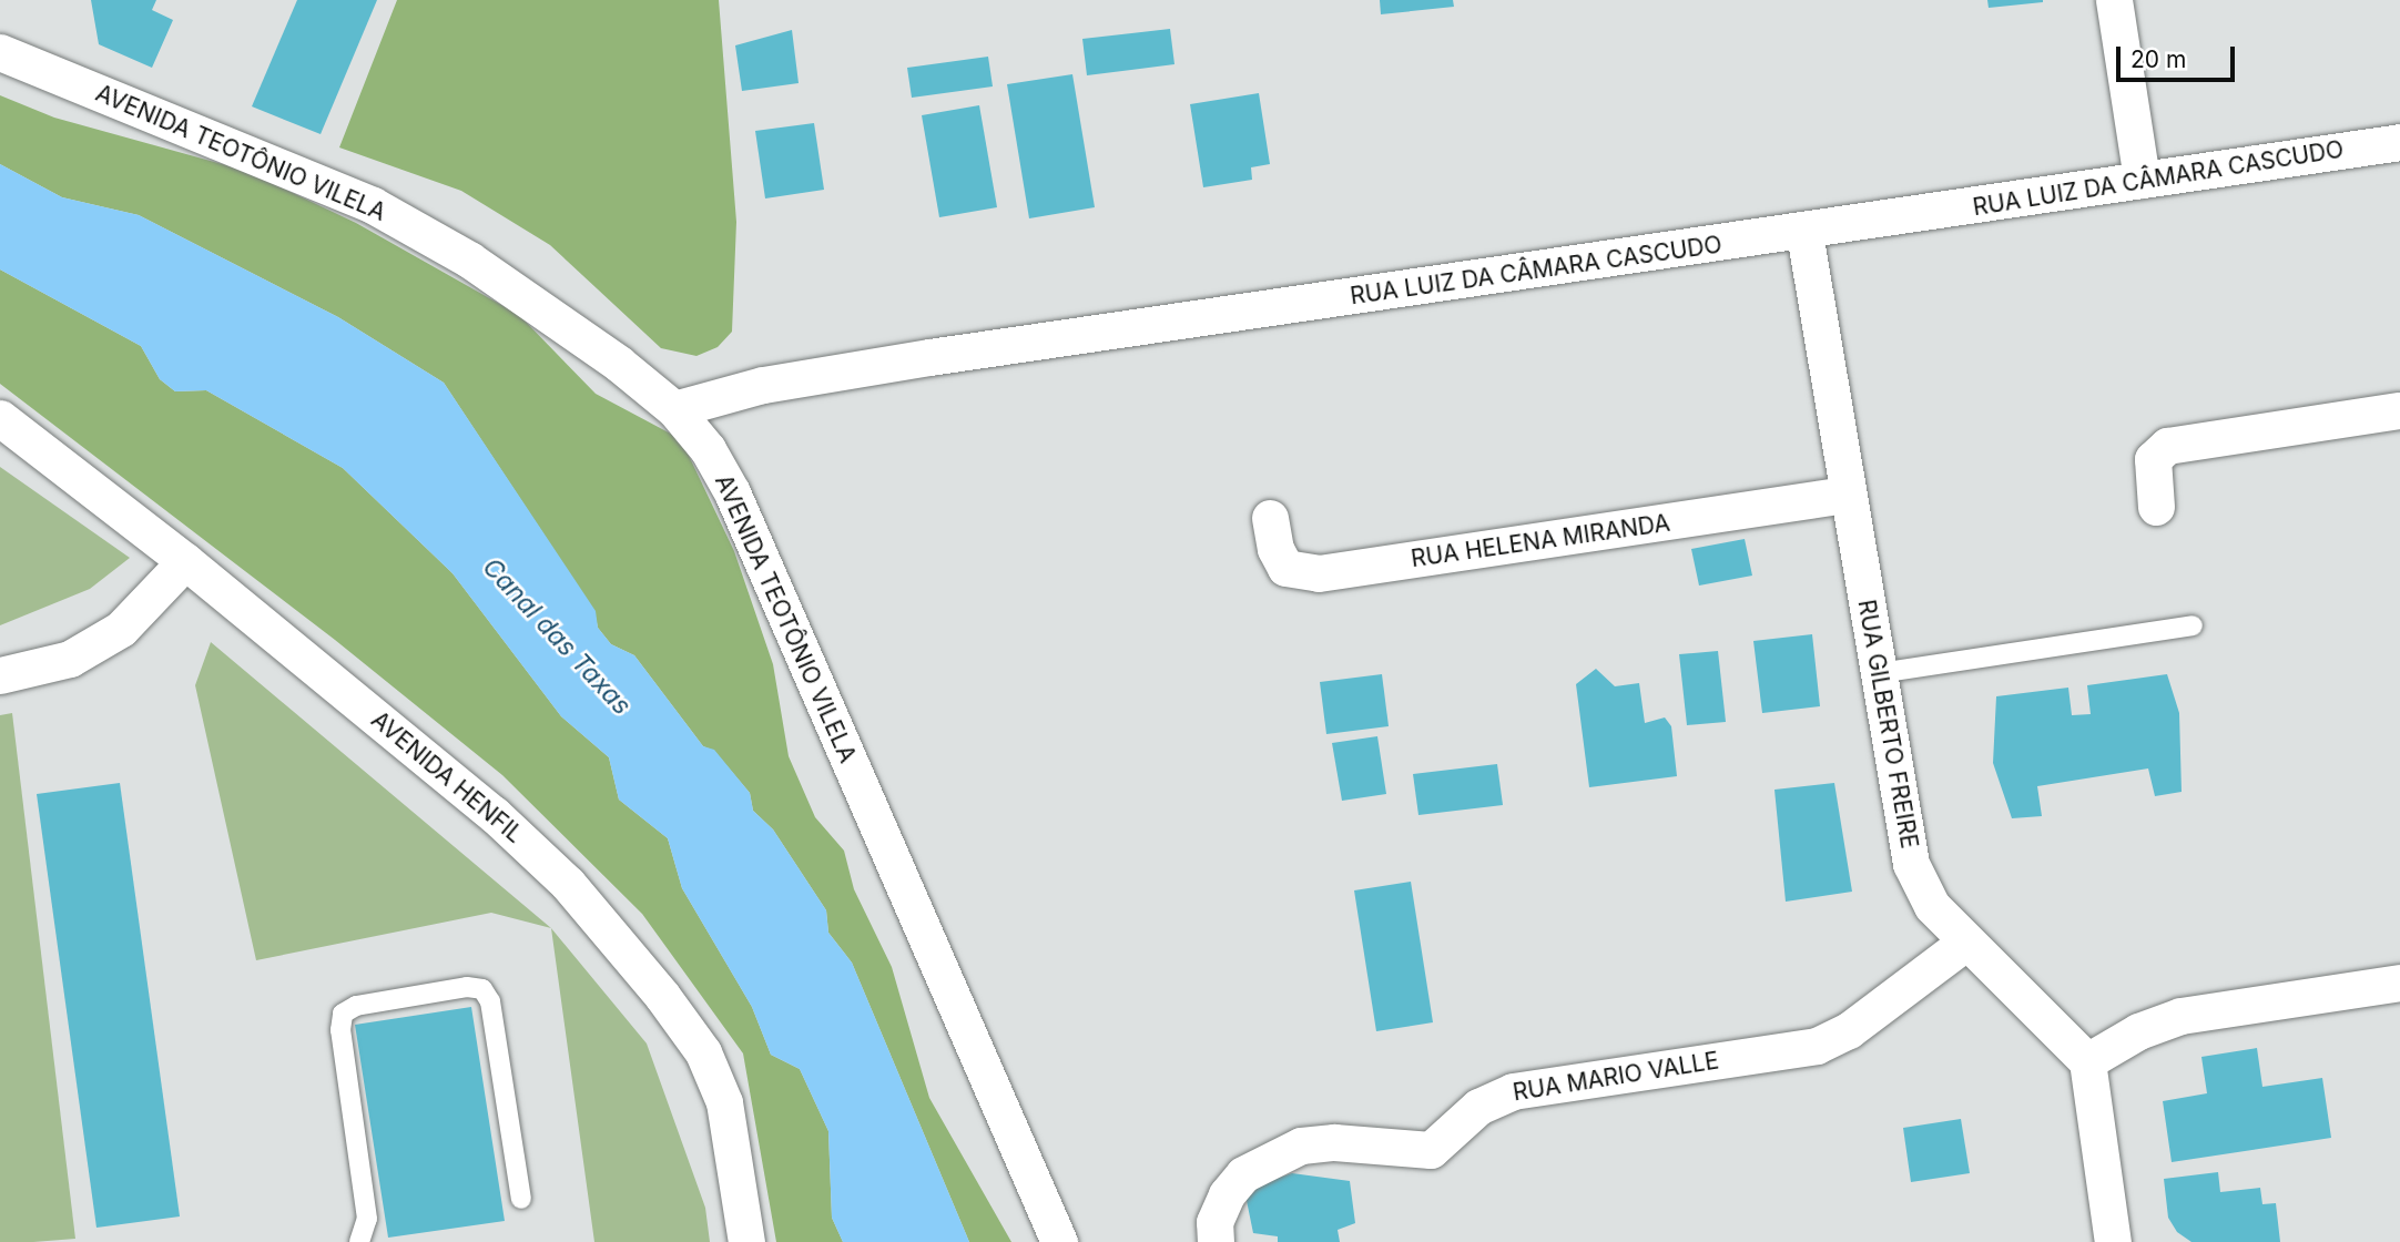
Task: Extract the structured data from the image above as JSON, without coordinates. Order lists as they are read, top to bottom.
{
  "streets": {
    "street": [
      "AVENIDA TEOTÔNIO VILELA",
      "RUA LUIZ DA CÂMARA CASCUDO",
      "RUA HELENA MIRANDA",
      "RUA GILBERTO FREIRE",
      "AVENIDA HENFIL",
      "RUA MARIO VALLE"
    ]
  },
  "crossings": [
    ["AVENIDA TEOTÔNIO VILELA", "RUA LUIZ DA CÂMARA CASCUDO"],
    ["RUA LUIZ DA CÂMARA CASCUDO", "RUA GILBERTO FREIRE"],
    ["RUA HELENA MIRANDA", "RUA GILBERTO FREIRE"],
    ["RUA GILBERTO FREIRE", "RUA MARIO VALLE"]
  ],
  "water": ["Canal das Taxas"],
  "scale_bar": "20 m"
}
